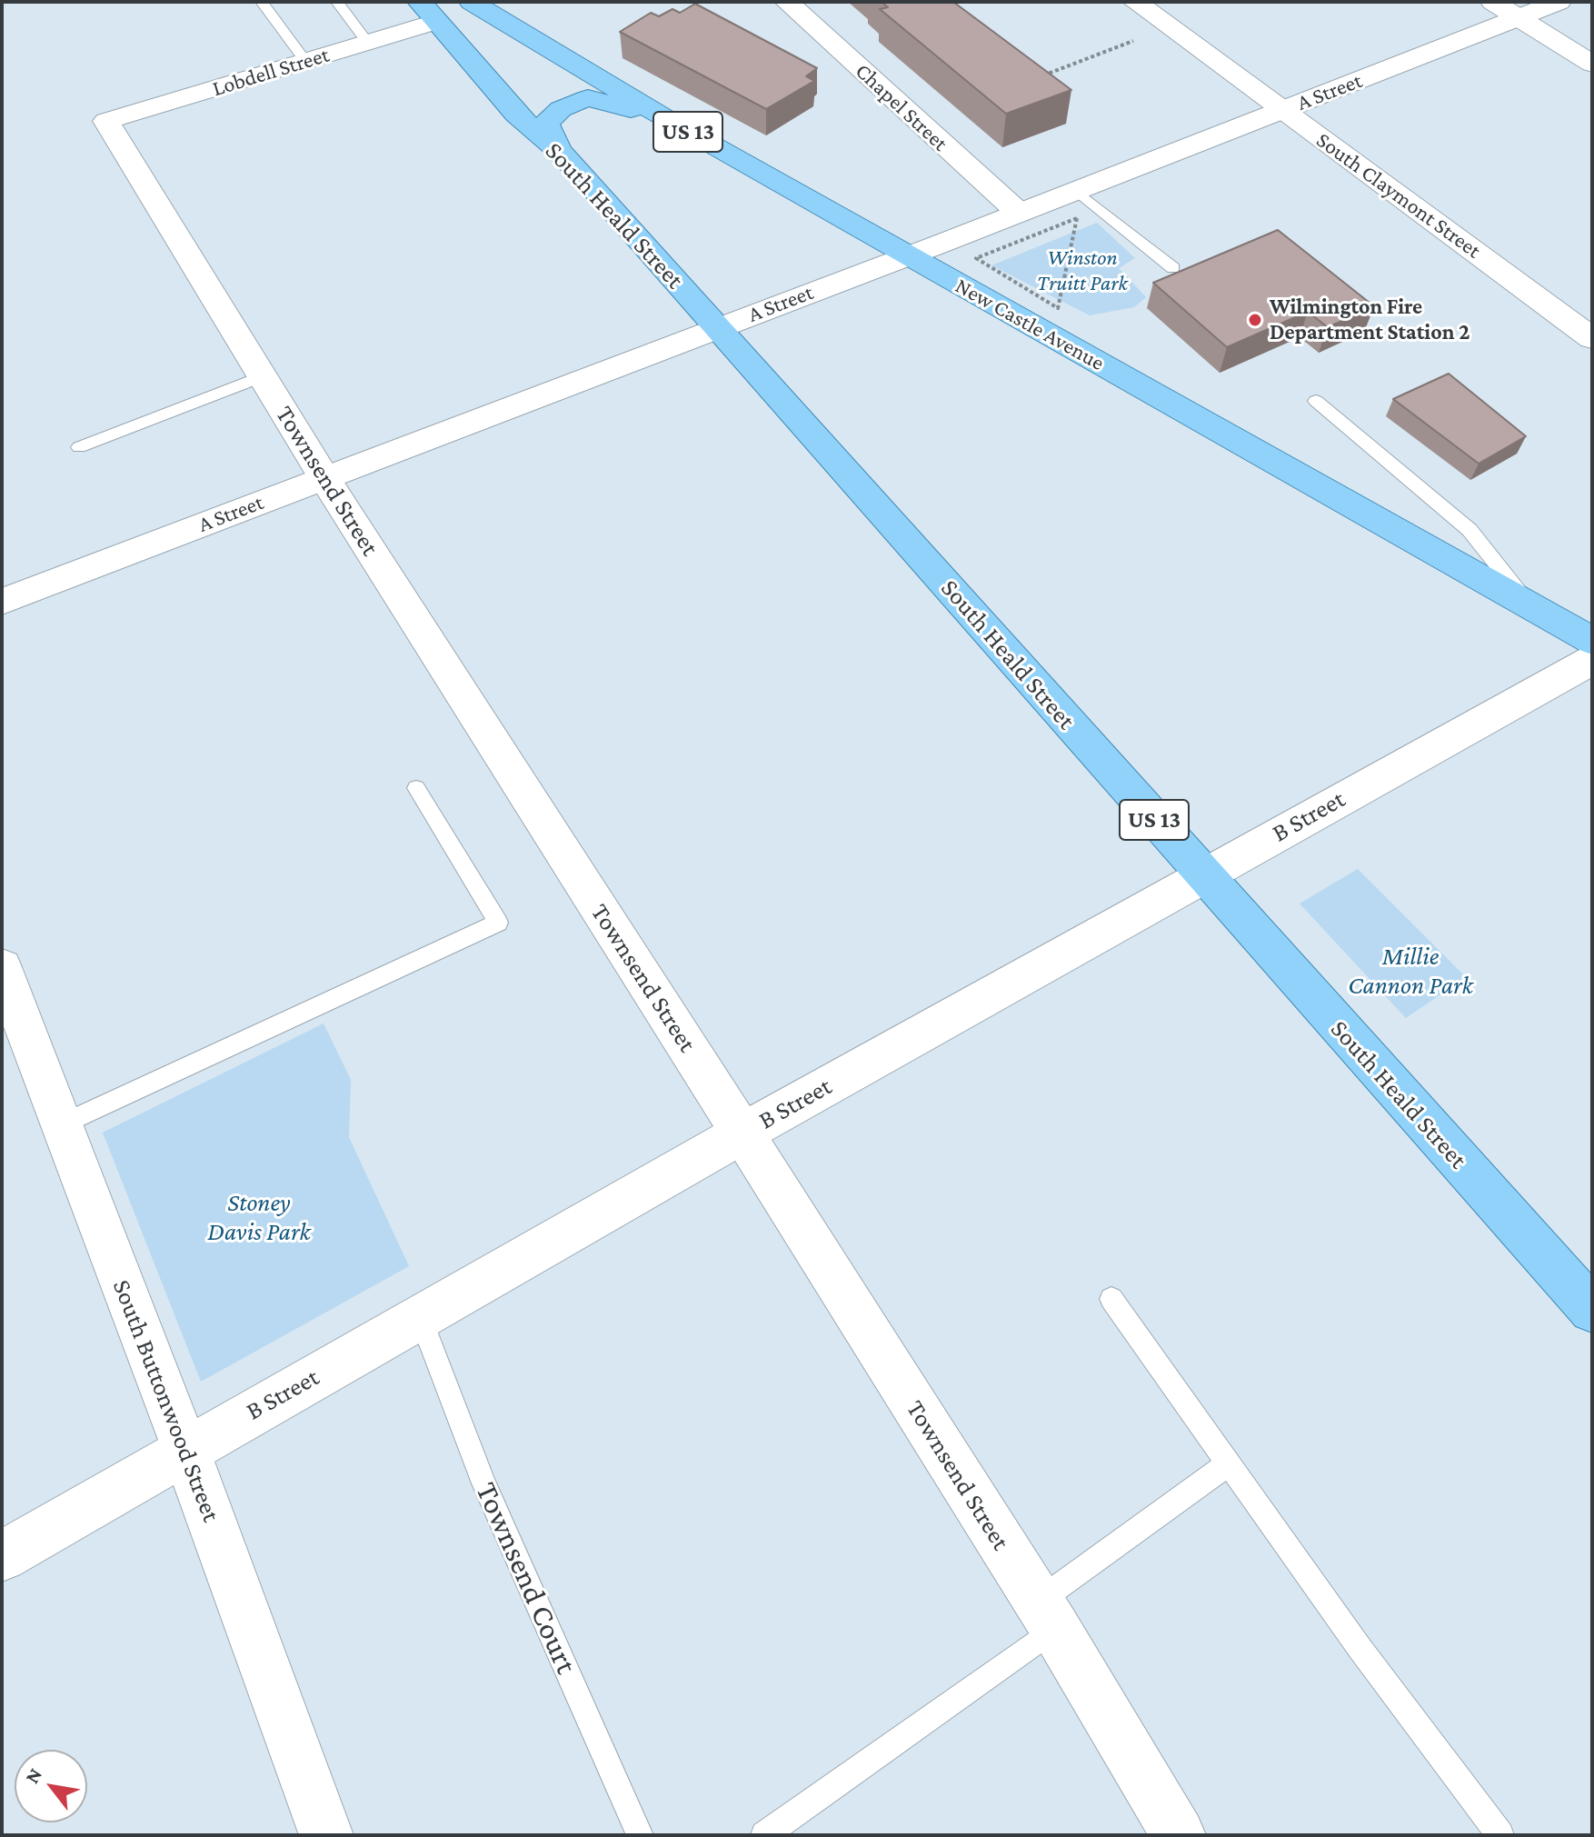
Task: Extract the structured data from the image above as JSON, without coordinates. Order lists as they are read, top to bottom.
{
  "streets": {
    "main road": ["US 13", "South Heald Street", "New Castle Avenue"],
    "street": [
      "Lobdell Street",
      "A Street",
      "Chapel Street",
      "South Claymont Street",
      "Townsend Street",
      "B Street",
      "South Buttonwood Street"
    ],
    "lane": ["Townsend Court"]
  },
  "crossings": [
    ["Lobdell Street", "South Heald Street"],
    ["Lobdell Street", "Townsend Street"],
    ["A Street", "Chapel Street"],
    ["A Street", "South Claymont Street"],
    ["A Street", "South Heald Street"],
    ["A Street", "New Castle Avenue"],
    ["A Street", "Townsend Street"],
    ["South Heald Street", "B Street"],
    ["Townsend Street", "B Street"],
    ["B Street", "South Buttonwood Street"],
    ["B Street", "Townsend Court"]
  ],
  "parks": ["Winston Truitt Park", "Millie Cannon Park", "Stoney Davis Park"],
  "places": ["Wilmington Fire Department Station 2"],
  "north": "top left"
}
